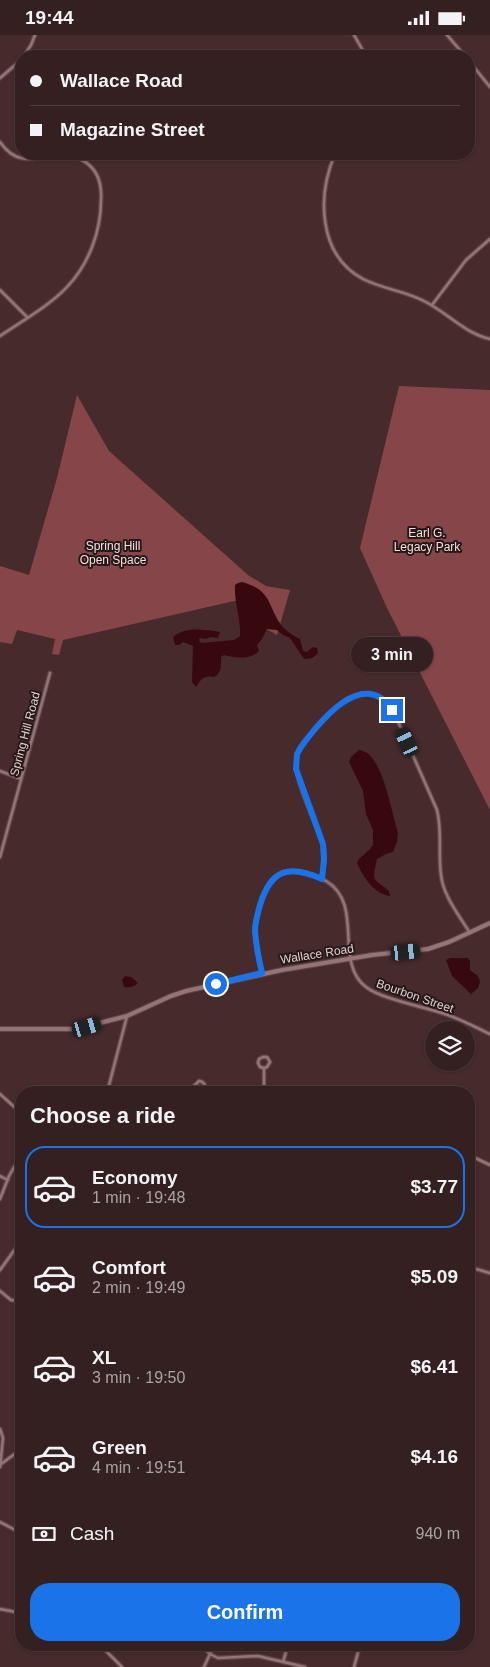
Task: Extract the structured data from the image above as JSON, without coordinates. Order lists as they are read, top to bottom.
{
  "streets": {
    "street": ["Spring Hill Road", "Wallace Road", "Bourbon Street"]
  },
  "crossings": [
    ["Wallace Road", "Bourbon Street"]
  ],
  "parks": ["Earl G. Legacy Park", "Spring Hill Open Space"],
  "page": {
    "status": "19:44",
    "banner": ["Wallace Road", "Magazine Street"],
    "bubble": "3 min",
    "heading": "Choose a ride",
    "list": [
      {
        "name": "Economy",
        "note": "1 min · 19:48",
        "value": "$3.77"
      },
      {
        "name": "Comfort",
        "note": "2 min · 19:49",
        "value": "$5.09"
      },
      {
        "name": "XL",
        "note": "3 min · 19:50",
        "value": "$6.41"
      },
      {
        "name": "Green",
        "note": "4 min · 19:51",
        "value": "$4.16"
      }
    ],
    "pay": ["Cash", "940 m"],
    "buttons": "Confirm"
  }
}
